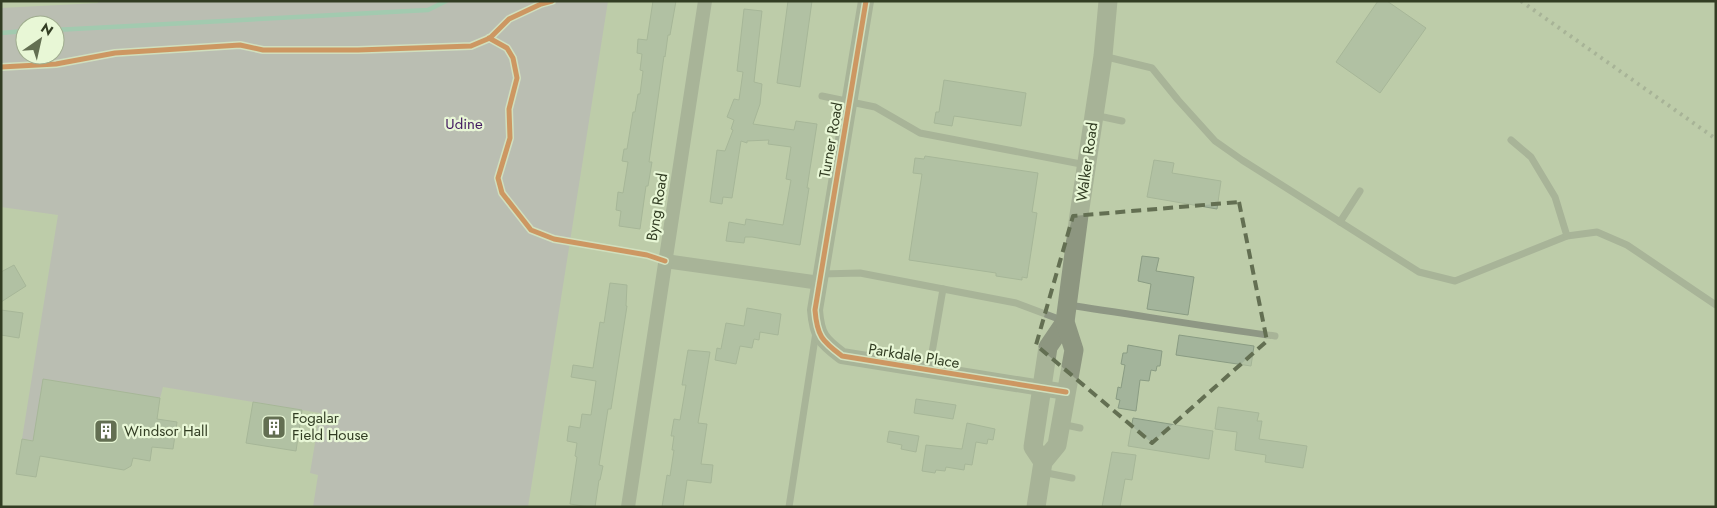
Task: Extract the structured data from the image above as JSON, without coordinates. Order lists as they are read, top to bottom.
{
  "streets": {
    "main road": ["Walker Road"],
    "street": ["Turner Road", "Byng Road", "Parkdale Place"]
  },
  "crossings": [
    ["Walker Road", "Parkdale Place"]
  ],
  "parks": ["Udine"],
  "places": {
    "building": ["Fogalar Field House", "Windsor Hall"]
  },
  "north": "top right"
}
